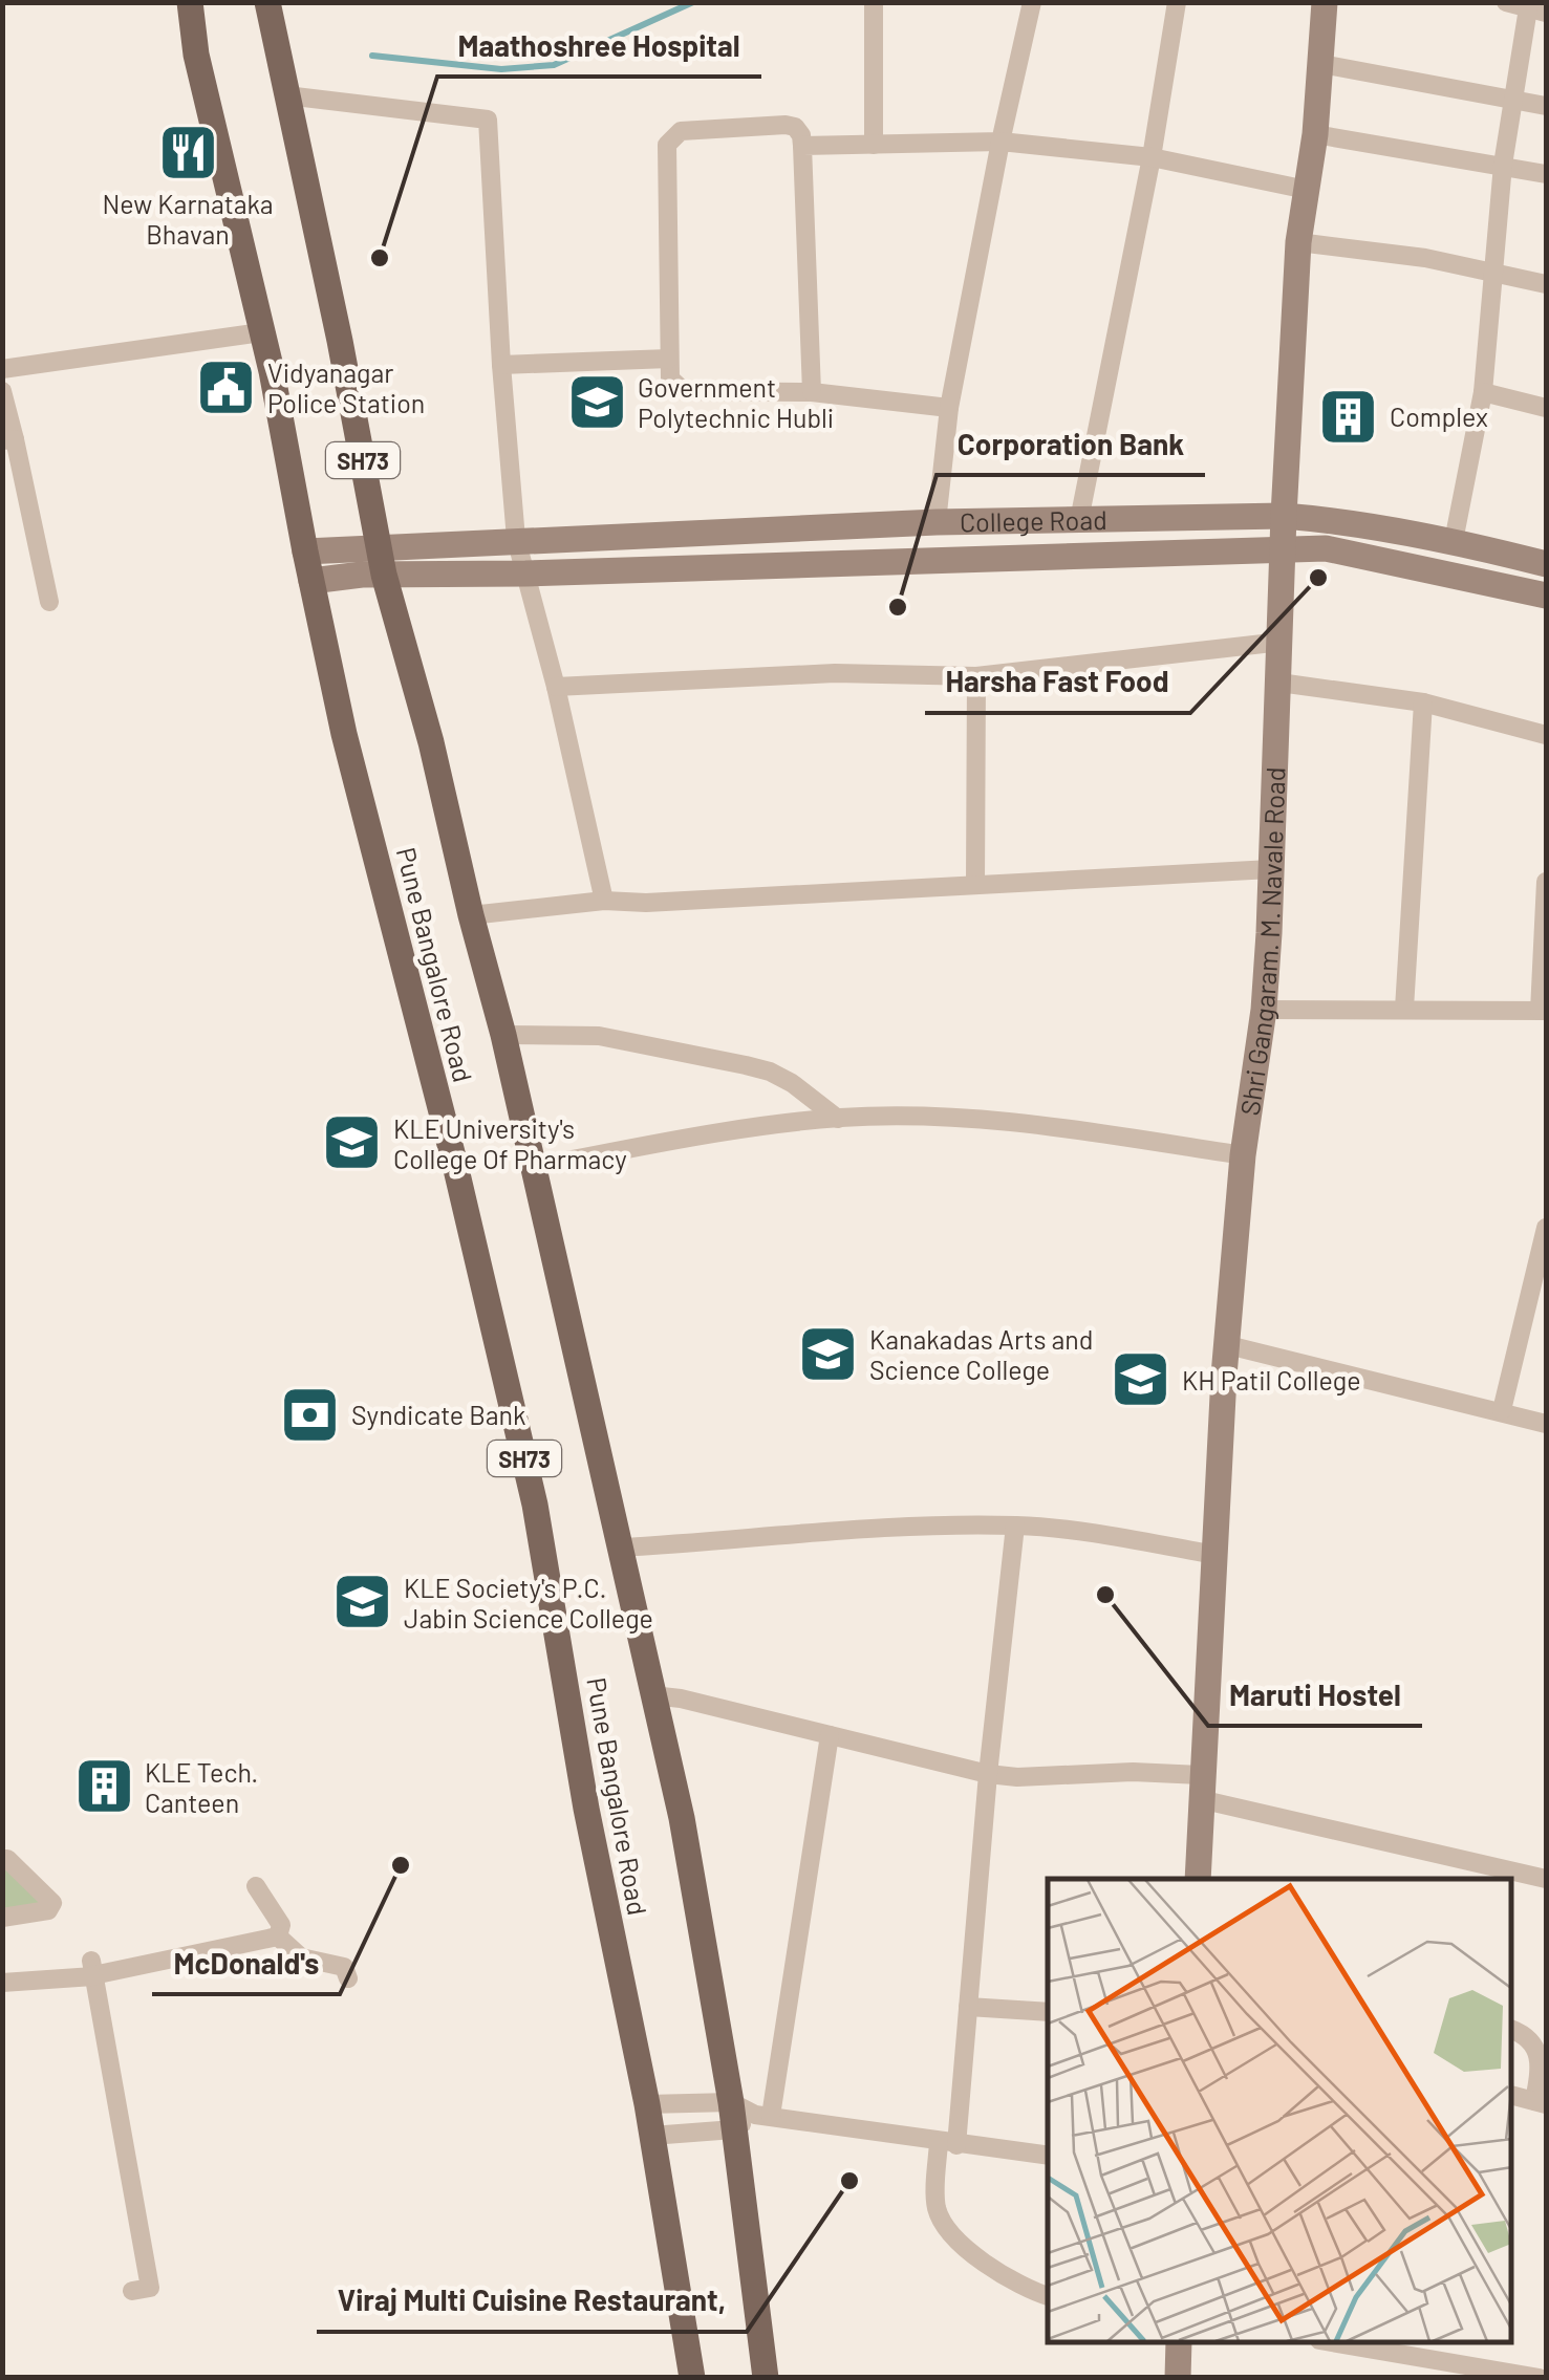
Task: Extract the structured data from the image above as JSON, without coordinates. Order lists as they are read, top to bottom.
{
  "streets": {
    "main road": [
      "SH73",
      "College Road",
      "Shri Gangaram. M. Navale Road",
      "Pune Bangalore Road"
    ]
  },
  "crossings": [
    ["College Road", "Shri Gangaram. M. Navale Road"],
    ["College Road", "Pune Bangalore Road"]
  ],
  "places": {
    "restaurant": ["New Karnataka Bhavan"],
    "other": [
      "Maathoshree Hospital",
      "Harsha Fast Food",
      "Corporation Bank",
      "Maruti Hostel",
      "McDonald's",
      "Viraj Multi Cuisine Restaurant,"
    ],
    "public building": ["Vidyanagar Police Station"],
    "school or university": [
      "Government Polytechnic Hubli",
      "KLE University's College Of Pharmacy",
      "Kanakadas Arts and Science College",
      "KH Patil College",
      "KLE Society's P.C. Jabin Science College"
    ],
    "building": ["Complex", "KLE Tech. Canteen"],
    "bank": ["Syndicate Bank"]
  }
}
